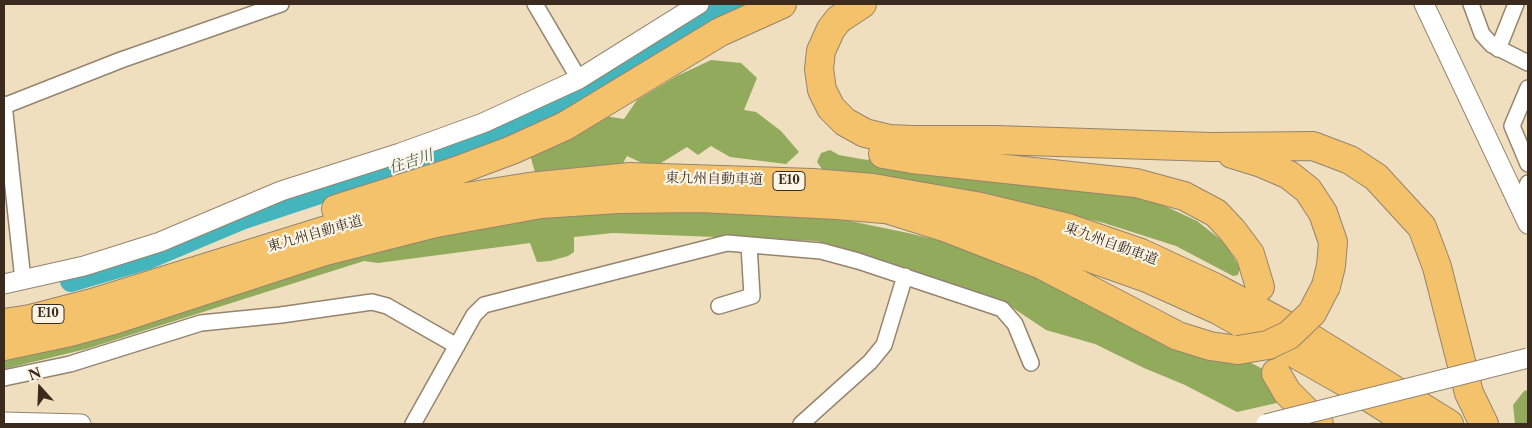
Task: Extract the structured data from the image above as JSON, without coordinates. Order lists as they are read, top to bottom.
{
  "streets": {
    "highway": ["東九州自動車道", "E10"]
  },
  "water": ["住吉川"],
  "north": "top"
}
